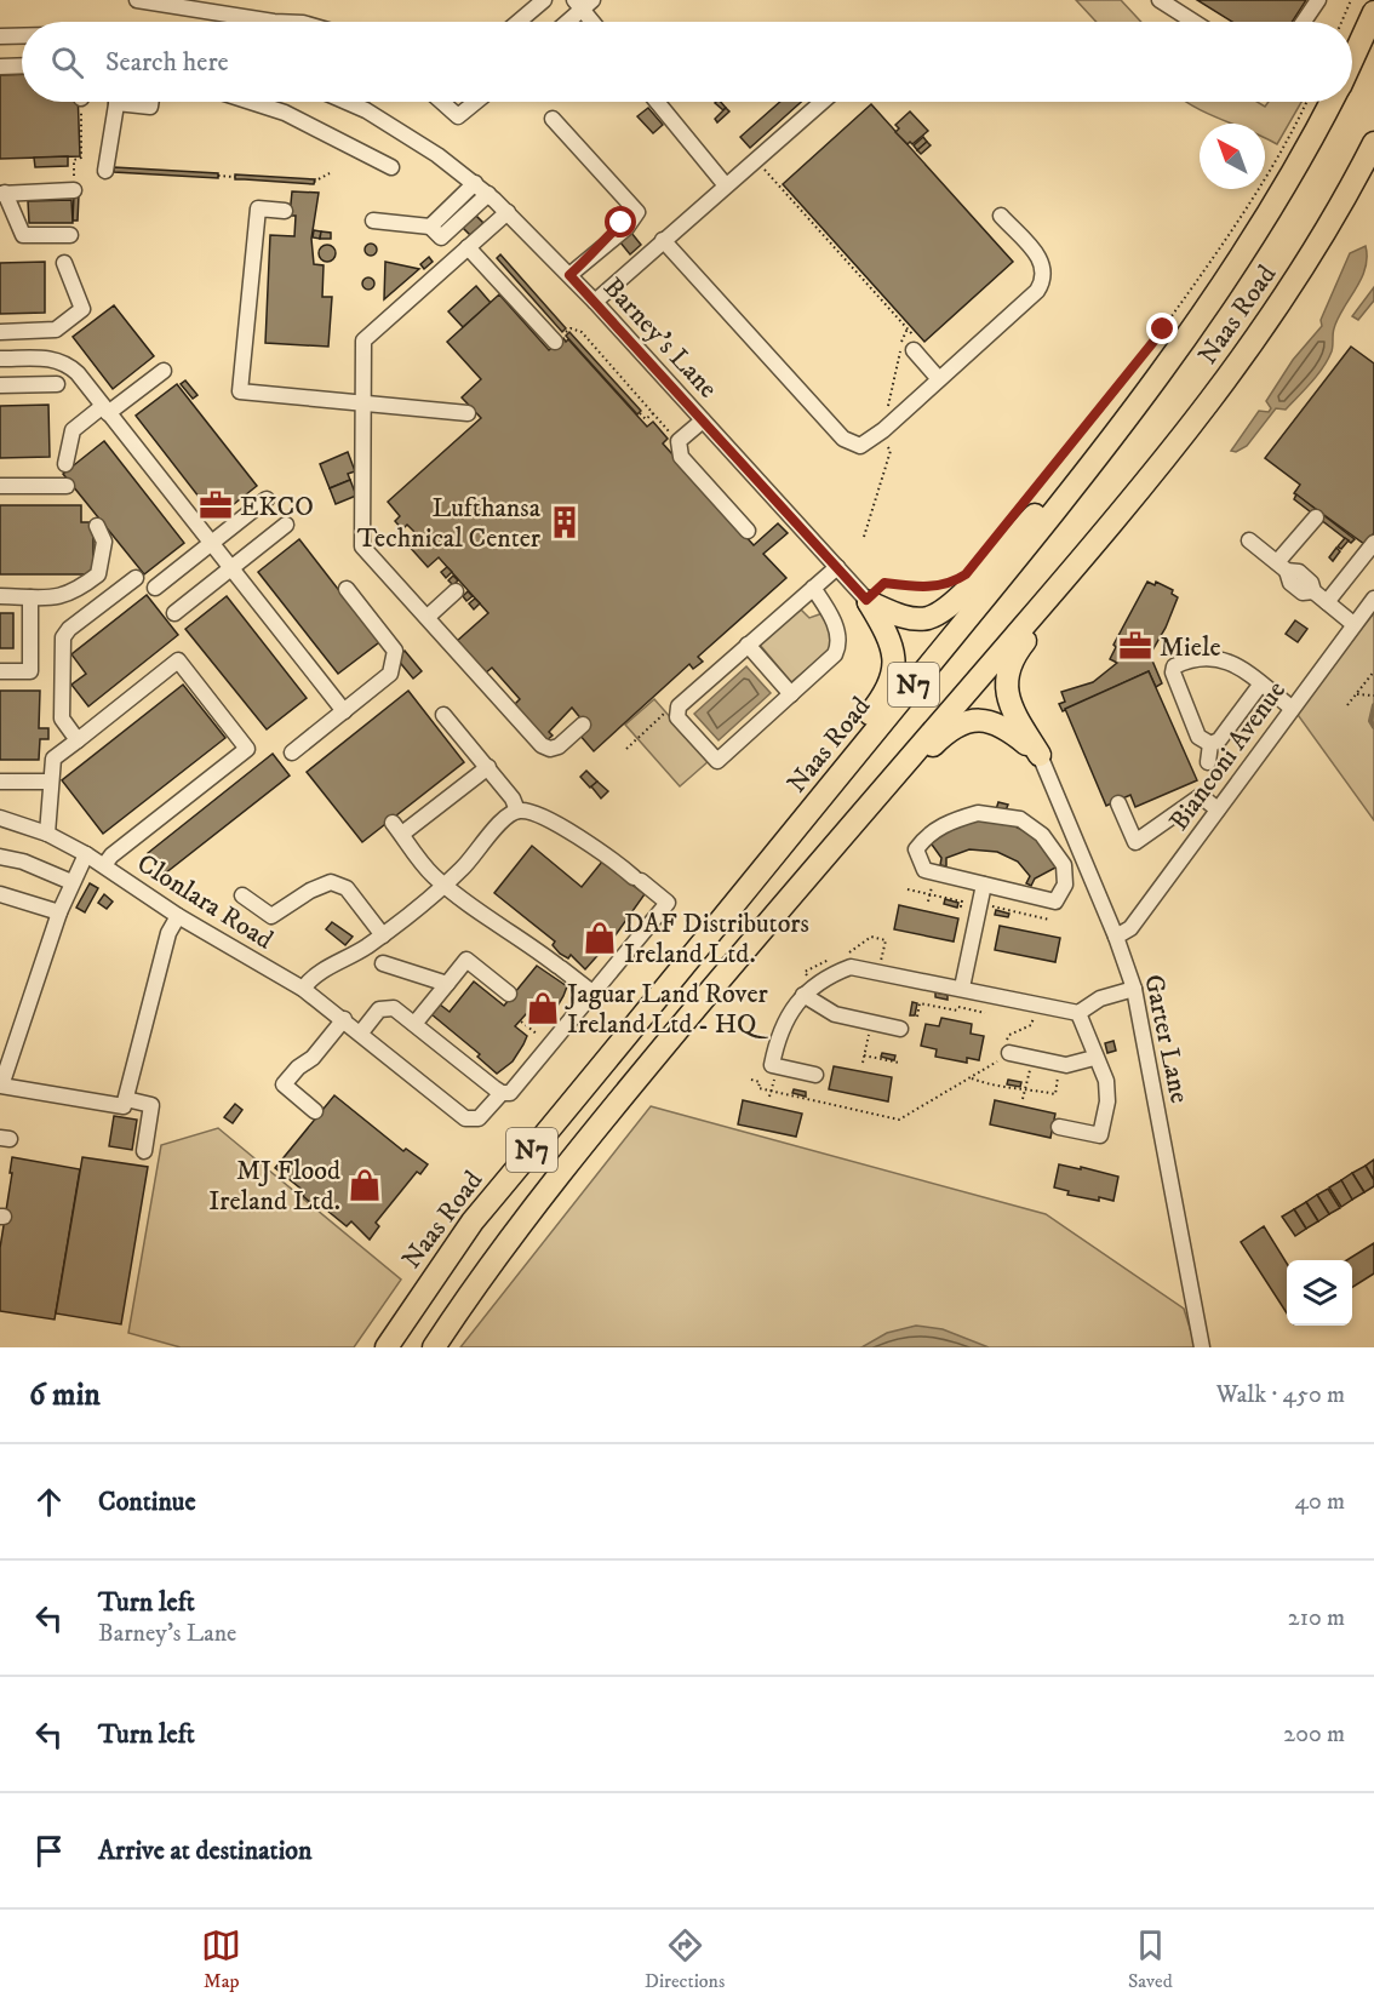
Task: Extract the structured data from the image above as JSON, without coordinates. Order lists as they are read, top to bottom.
{
  "streets": {
    "highway": ["Naas Road", "N7"],
    "street": [
      "Barney's Lane",
      "Bianconi Avenue",
      "Clonlara Road",
      "Garter Lane"
    ]
  },
  "crossings": [
    ["Naas Road", "N7"],
    ["Barney's Lane", "N7"],
    ["N7", "Garter Lane"],
    ["Bianconi Avenue", "Garter Lane"]
  ],
  "places": {
    "office": ["EKCO", "Miele"],
    "building": ["Lufthansa Technical Center"],
    "shop": ["DAF Distributors Ireland Ltd.", "Jaguar Land Rover Ireland Ltd - HQ", "MJ Flood Ireland Ltd."]
  },
  "north": "top left",
  "page": {
    "search": "Search here",
    "heading": ["6 min", "Walk · 450 m"],
    "list": [
      ["Continue", "40 m"],
      ["Turn left", "Barney's Lane", "210 m"],
      ["Turn left", "200 m"],
      "Arrive at destination"
    ],
    "nav": ["Map", "Directions", "Saved"]
  }
}
